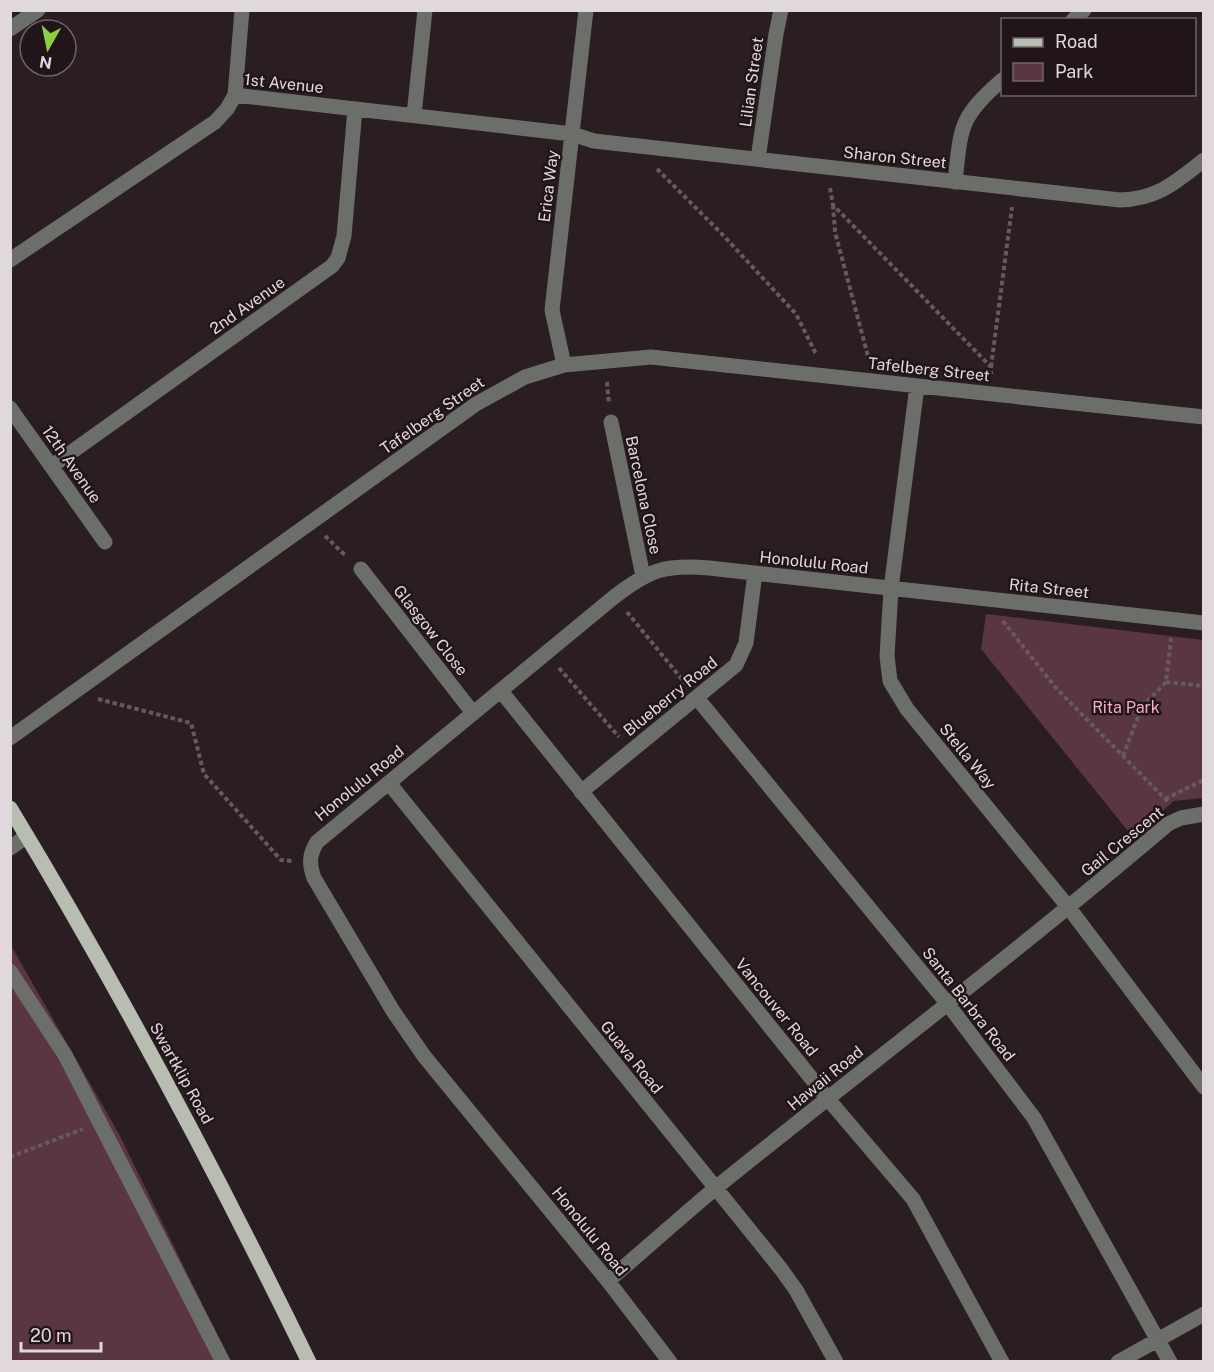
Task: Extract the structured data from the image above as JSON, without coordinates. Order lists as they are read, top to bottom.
{
  "streets": {
    "main road": ["Swartklip Road"],
    "street": [
      "Lilian Street",
      "1st Avenue",
      "Sharon Street",
      "Erica Way",
      "2nd Avenue",
      "Tafelberg Street",
      "12th Avenue",
      "Barcelona Close",
      "Honolulu Road",
      "Rita Street",
      "Glasgow Close",
      "Blueberry Road",
      "Stella Way",
      "Gail Crescent",
      "Santa Barbra Road",
      "Vancouver Road",
      "Guava Road",
      "Hawaii Road"
    ]
  },
  "crossings": [
    ["Lilian Street", "Sharon Street"],
    ["1st Avenue", "Sharon Street"],
    ["1st Avenue", "Erica Way"],
    ["1st Avenue", "2nd Avenue"],
    ["Sharon Street", "Erica Way"],
    ["Erica Way", "Tafelberg Street"],
    ["2nd Avenue", "12th Avenue"],
    ["Tafelberg Street", "Stella Way"],
    ["Barcelona Close", "Honolulu Road"],
    ["Honolulu Road", "Rita Street"],
    ["Honolulu Road", "Glasgow Close"],
    ["Honolulu Road", "Blueberry Road"],
    ["Honolulu Road", "Stella Way"],
    ["Honolulu Road", "Vancouver Road"],
    ["Honolulu Road", "Guava Road"],
    ["Honolulu Road", "Hawaii Road"],
    ["Rita Street", "Stella Way"],
    ["Blueberry Road", "Santa Barbra Road"],
    ["Blueberry Road", "Vancouver Road"],
    ["Stella Way", "Gail Crescent"],
    ["Stella Way", "Hawaii Road"],
    ["Gail Crescent", "Hawaii Road"],
    ["Santa Barbra Road", "Hawaii Road"],
    ["Vancouver Road", "Hawaii Road"],
    ["Guava Road", "Hawaii Road"]
  ],
  "parks": ["Rita Park"],
  "legend": ["Road", "Park"],
  "scale_bar": "20 m",
  "north": "bottom"
}
